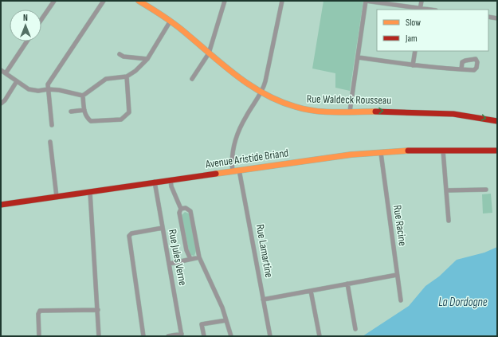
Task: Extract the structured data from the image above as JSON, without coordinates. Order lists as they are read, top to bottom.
{
  "streets": {
    "main road": ["Rue Waldeck Rousseau", "Avenue Aristide Briand"],
    "street": ["Rue Racine", "Rue Lamartine", "Rue Jules Verne"]
  },
  "crossings": [
    ["Avenue Aristide Briand", "Rue Racine"],
    ["Avenue Aristide Briand", "Rue Lamartine"],
    ["Avenue Aristide Briand", "Rue Jules Verne"]
  ],
  "one_way": ["Rue Waldeck Rousseau"],
  "water": ["La Dordogne"],
  "legend": ["Slow", "Jam"],
  "north": "top"
}
